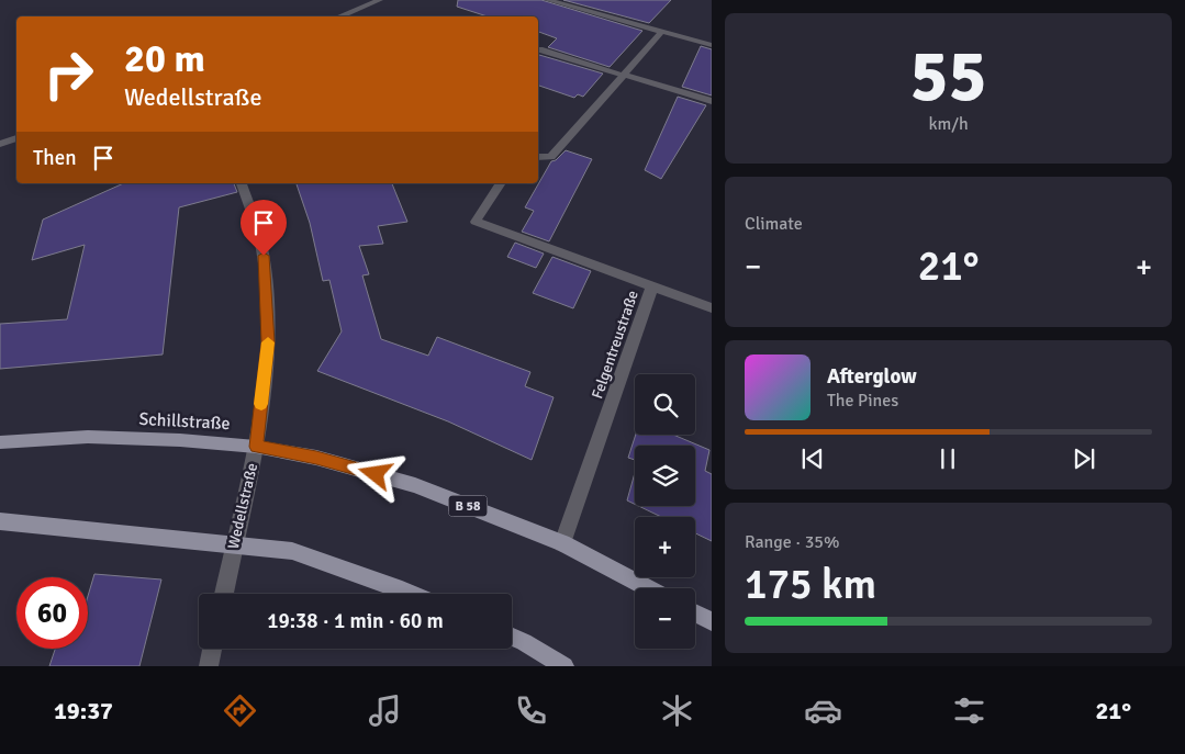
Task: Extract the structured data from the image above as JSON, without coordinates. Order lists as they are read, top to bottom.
{
  "streets": {
    "main road": ["Schillstraße", "B 58"],
    "street": ["Felgentreustraße", "Wedellstraße"]
  },
  "crossings": [
    ["Felgentreustraße", "Schillstraße"],
    ["Schillstraße", "Wedellstraße"]
  ],
  "page": {
    "tile": [
      ["55", "km/h"],
      "Climate",
      ["Range · 35%", "175 km"]
    ],
    "turn": ["20 m", "Wedellstraße"],
    "then": "Then",
    "heat": ["−", "21°", "+"],
    "song": ["Afterglow", "The Pines"],
    "map_buttons": ["+", "−"],
    "limit": "60",
    "trip": "19:38 · 1 min · 60 m",
    "tabs": ["19:37", "21°"]
  }
}
